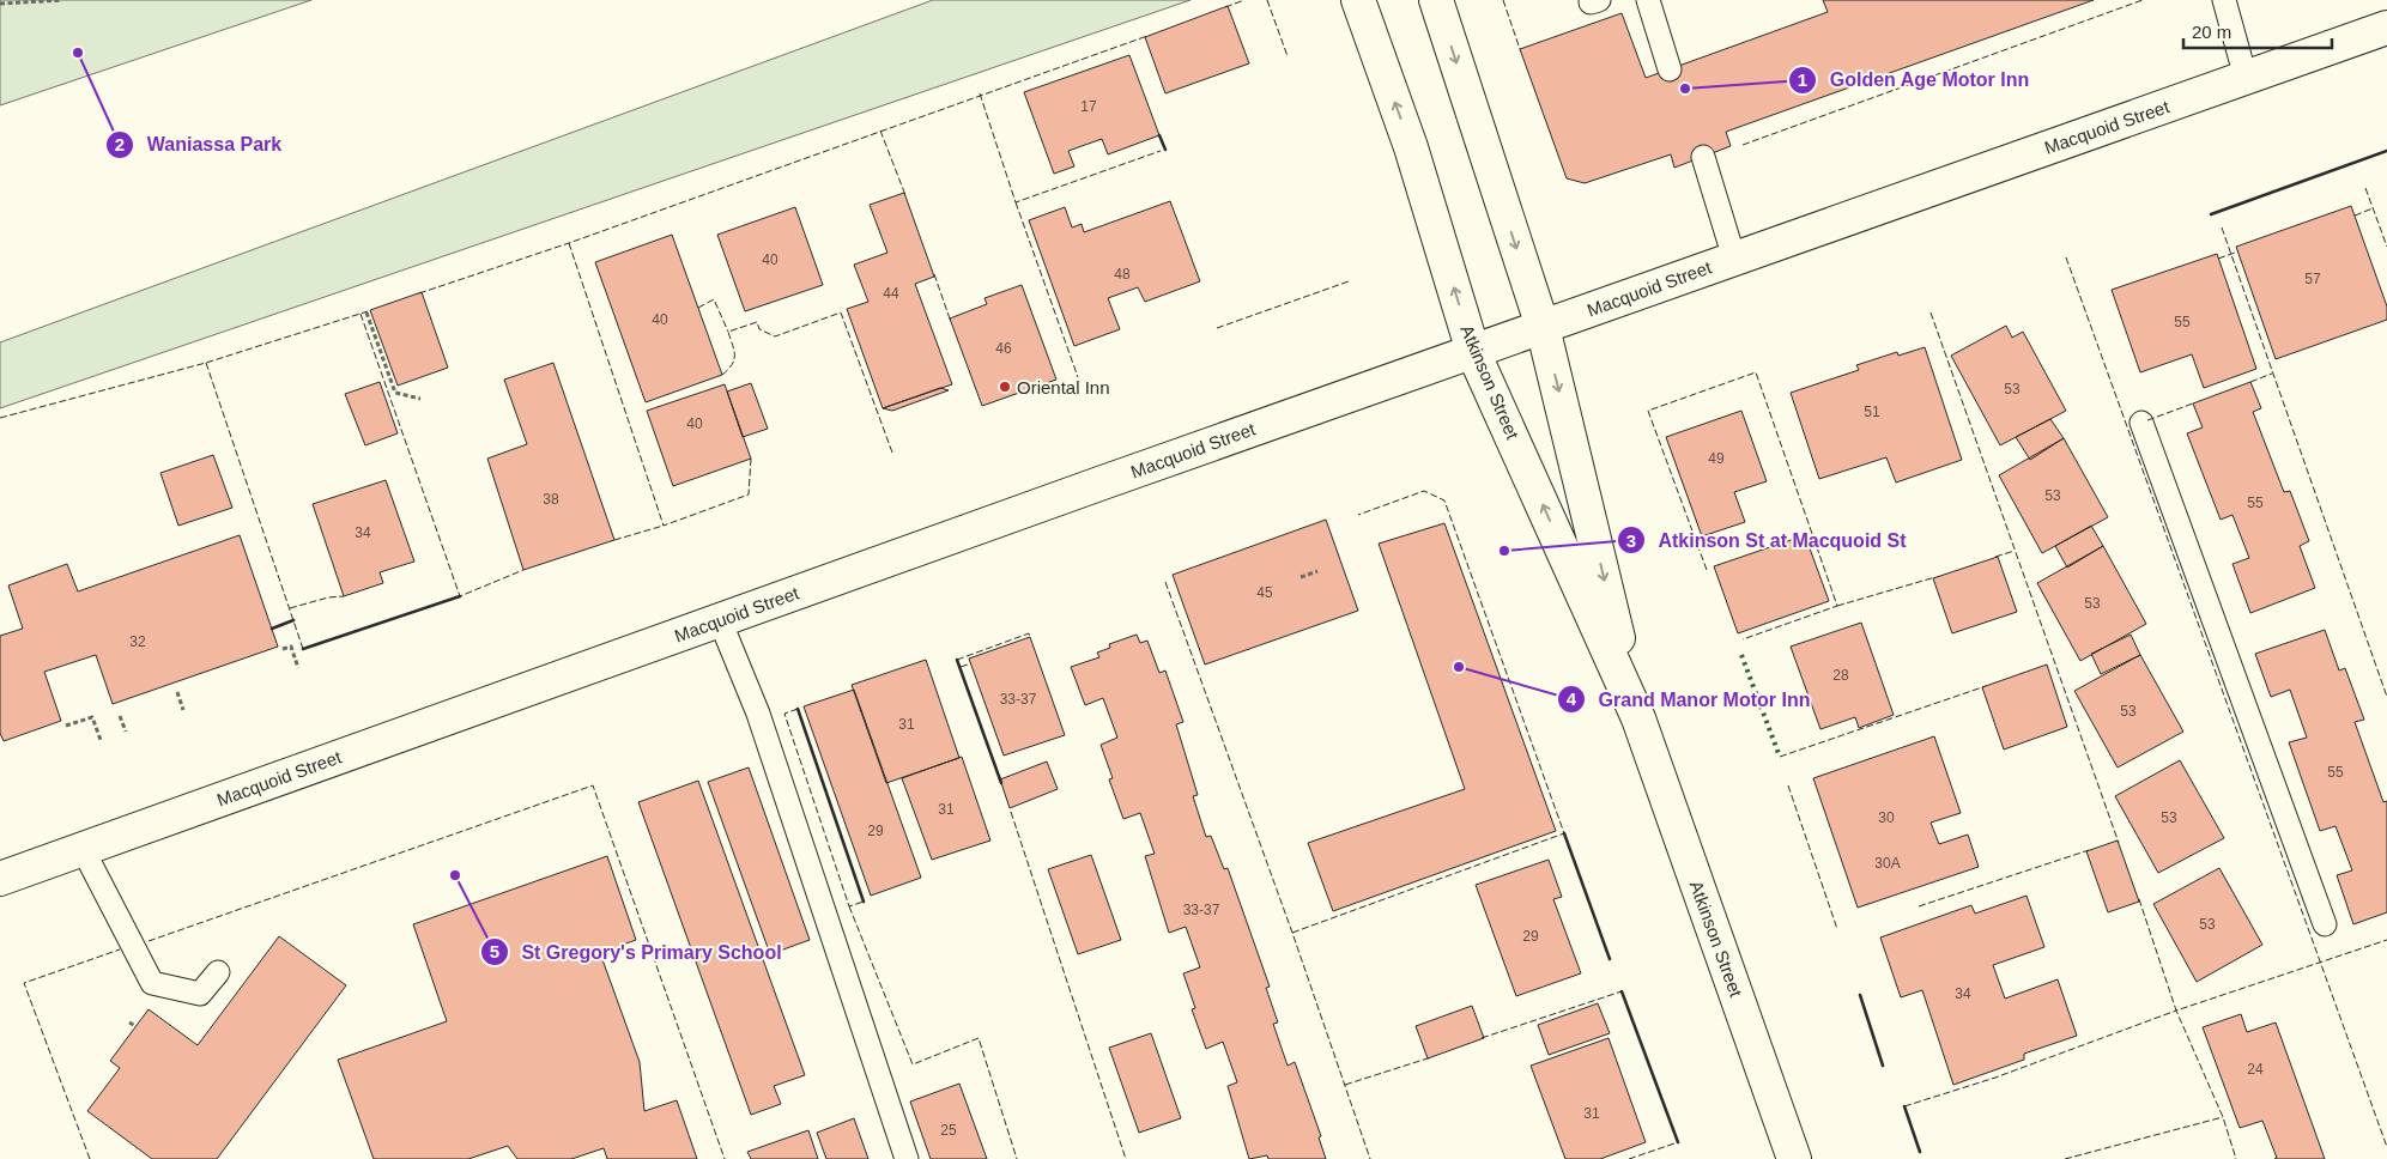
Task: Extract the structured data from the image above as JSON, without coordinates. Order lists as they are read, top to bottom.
{
  "streets": {
    "street": ["Macquoid Street", "Atkinson Street"]
  },
  "crossings": [
    ["Macquoid Street", "Atkinson Street"]
  ],
  "places": [
    "Waniassa Park",
    "Golden Age Motor Inn",
    "Oriental Inn",
    "Atkinson St at Macquoid St",
    "Grand Manor Motor Inn",
    "St Gregory's Primary School"
  ],
  "house_numbers": [
    "17",
    "40",
    "48",
    "57",
    "44",
    "40",
    "55",
    "46",
    "53",
    "51",
    "40",
    "49",
    "53",
    "38",
    "55",
    "34",
    "45",
    "53",
    "32",
    "28",
    "33-37",
    "53",
    "31",
    "55",
    "31",
    "30",
    "53",
    "29",
    "30A",
    "33-37",
    "53",
    "29",
    "34",
    "24",
    "31",
    "25"
  ],
  "scale_bar": "20 m"
}
